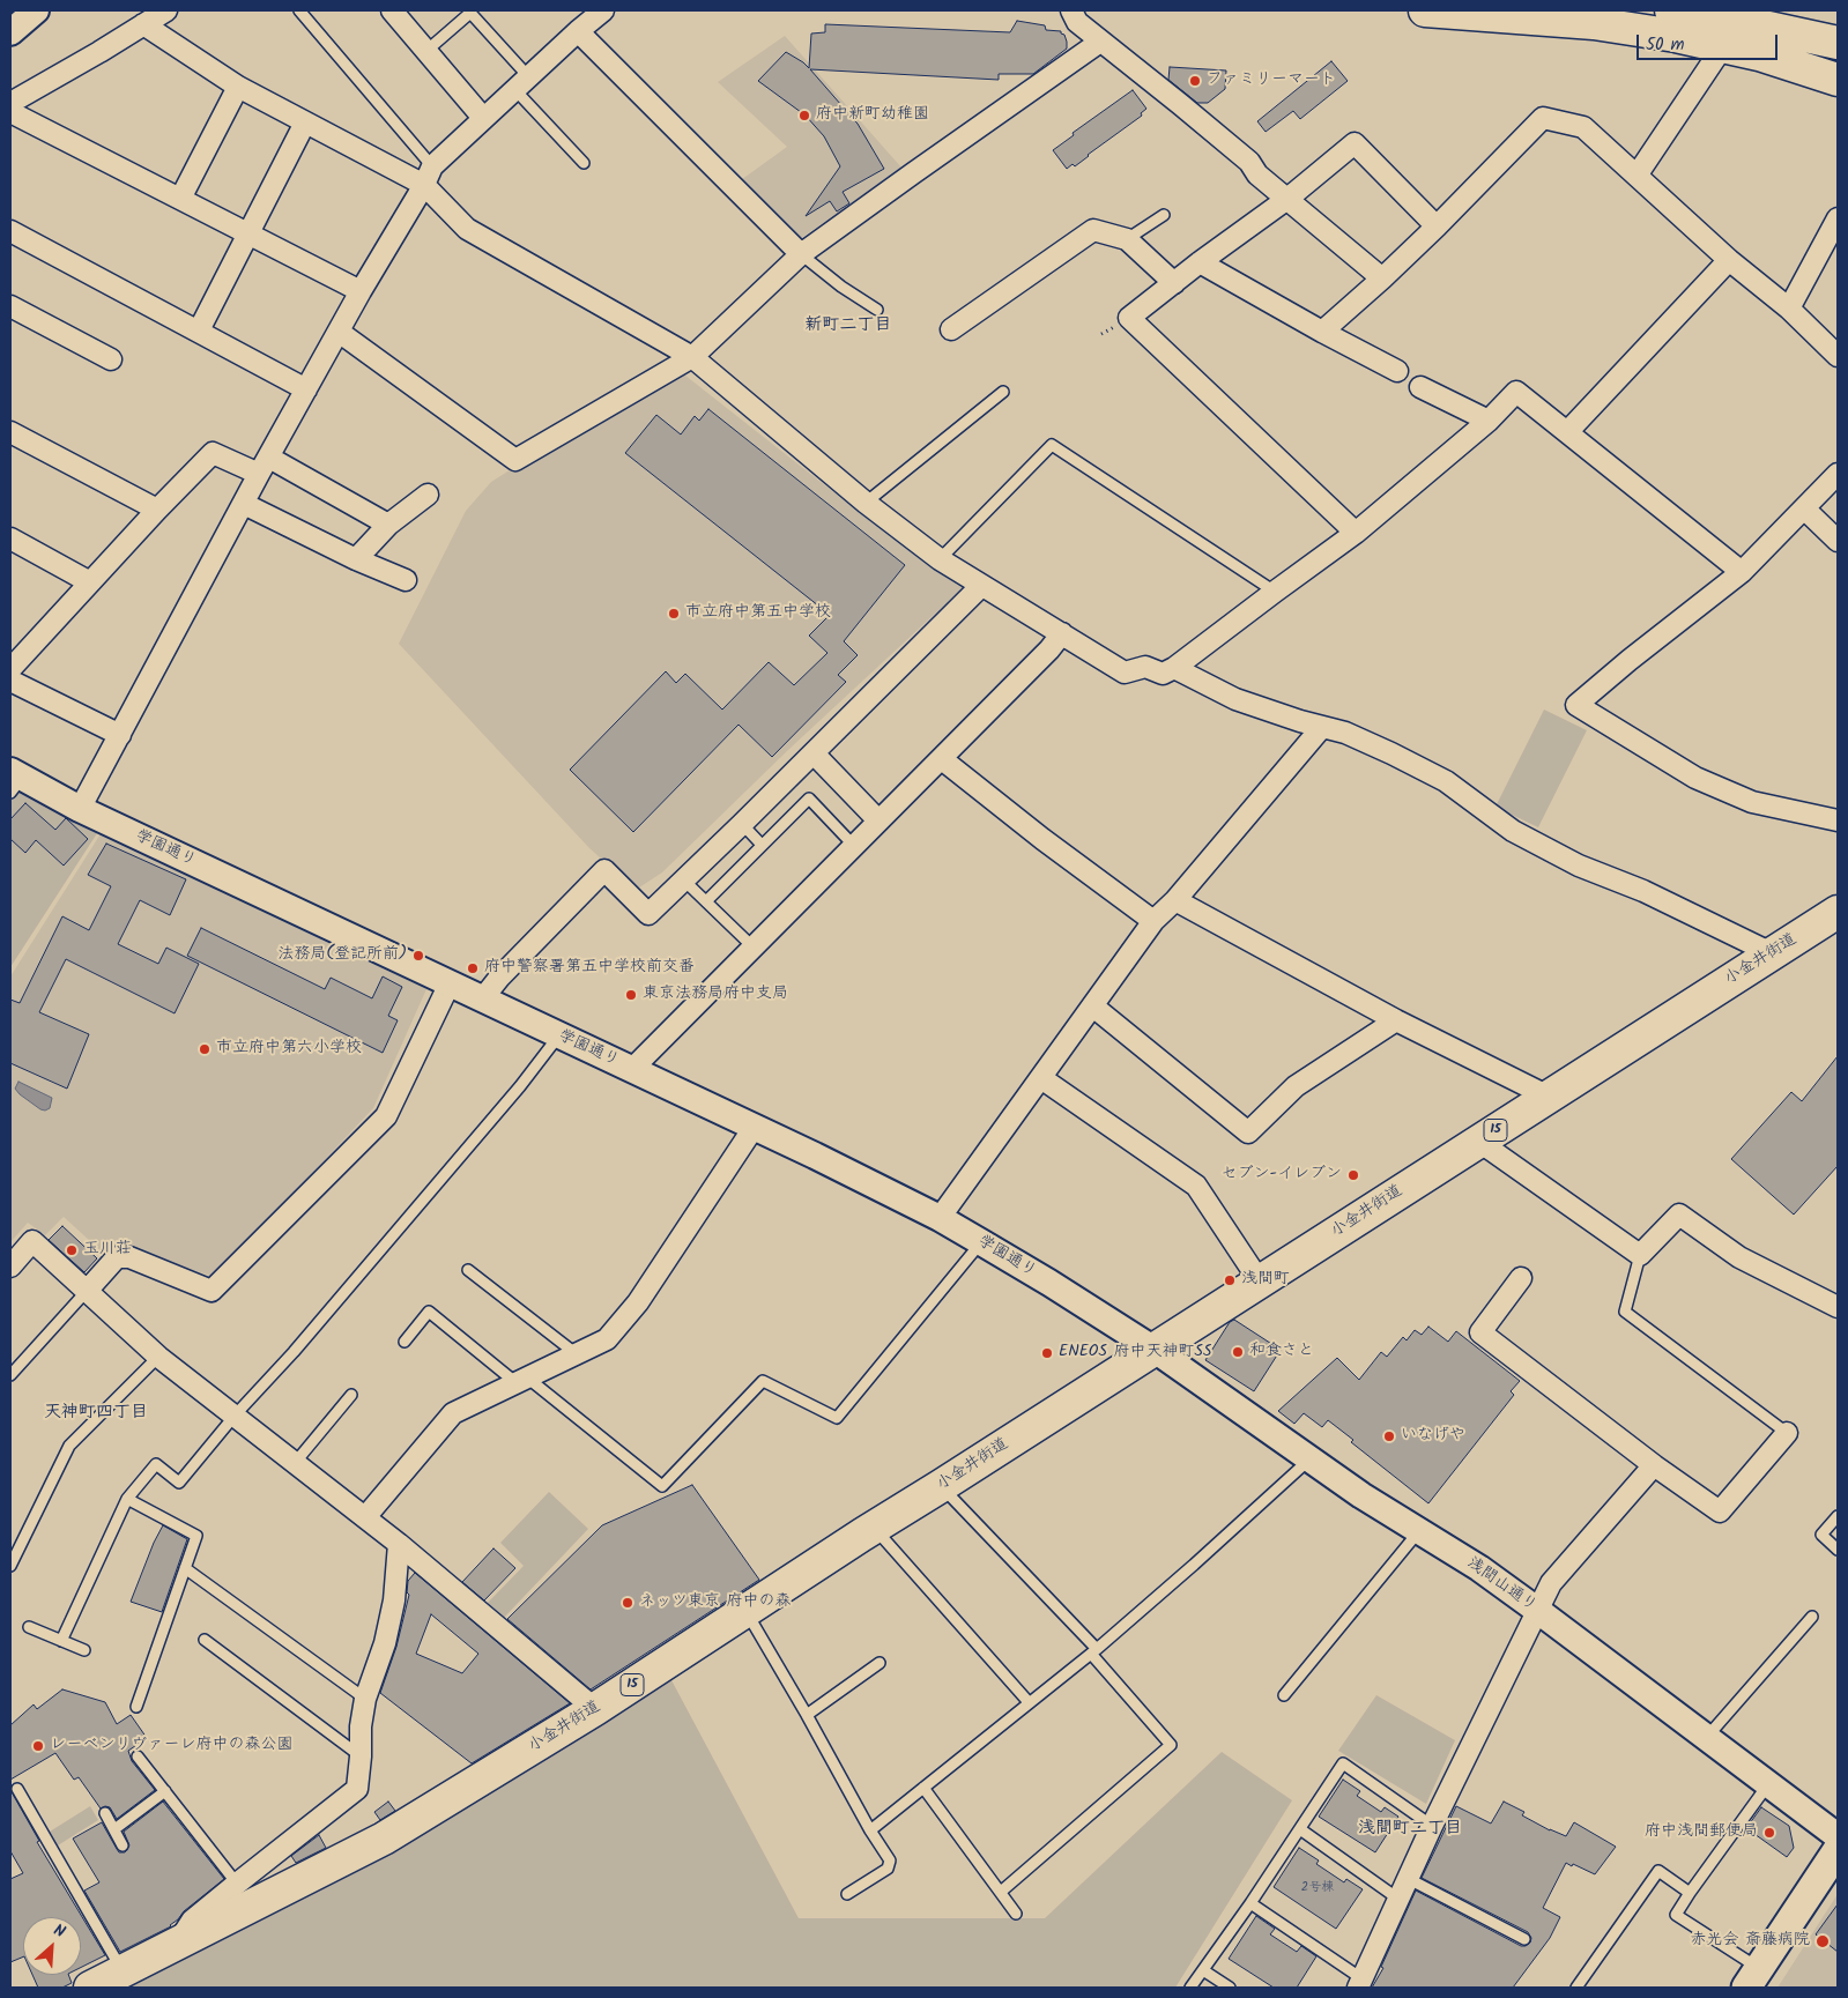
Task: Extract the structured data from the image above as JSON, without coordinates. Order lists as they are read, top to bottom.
{
  "streets": {
    "main road": ["小金井街道", "15"],
    "street": ["学園通り", "浅間山通り"]
  },
  "crossings": [
    ["学園通り", "小金井街道"],
    ["学園通り", "浅間山通り"],
    ["小金井街道", "浅間山通り"]
  ],
  "districts": ["新町二丁目", "天神町四丁目", "浅間町二丁目"],
  "places": [
    "ファミリーマート",
    "府中新町幼稚園",
    "市立府中第五中学校",
    "法務局(登記所前)",
    "府中警察署第五中学校前交番",
    "東京法務局府中支局",
    "市立府中第六小学校",
    "セブン-イレブン",
    "玉川荘",
    "浅間町",
    "和食さと",
    "ENEOS 府中天神町SS",
    "いなげや",
    "ネッツ東京 府中の森",
    "レーベンリヴァーレ府中の森公園",
    "府中浅間郵便局",
    "赤光会 斎藤病院"
  ],
  "house_numbers": ["2号棟"],
  "scale_bar": "50 m",
  "north": "top right"
}
